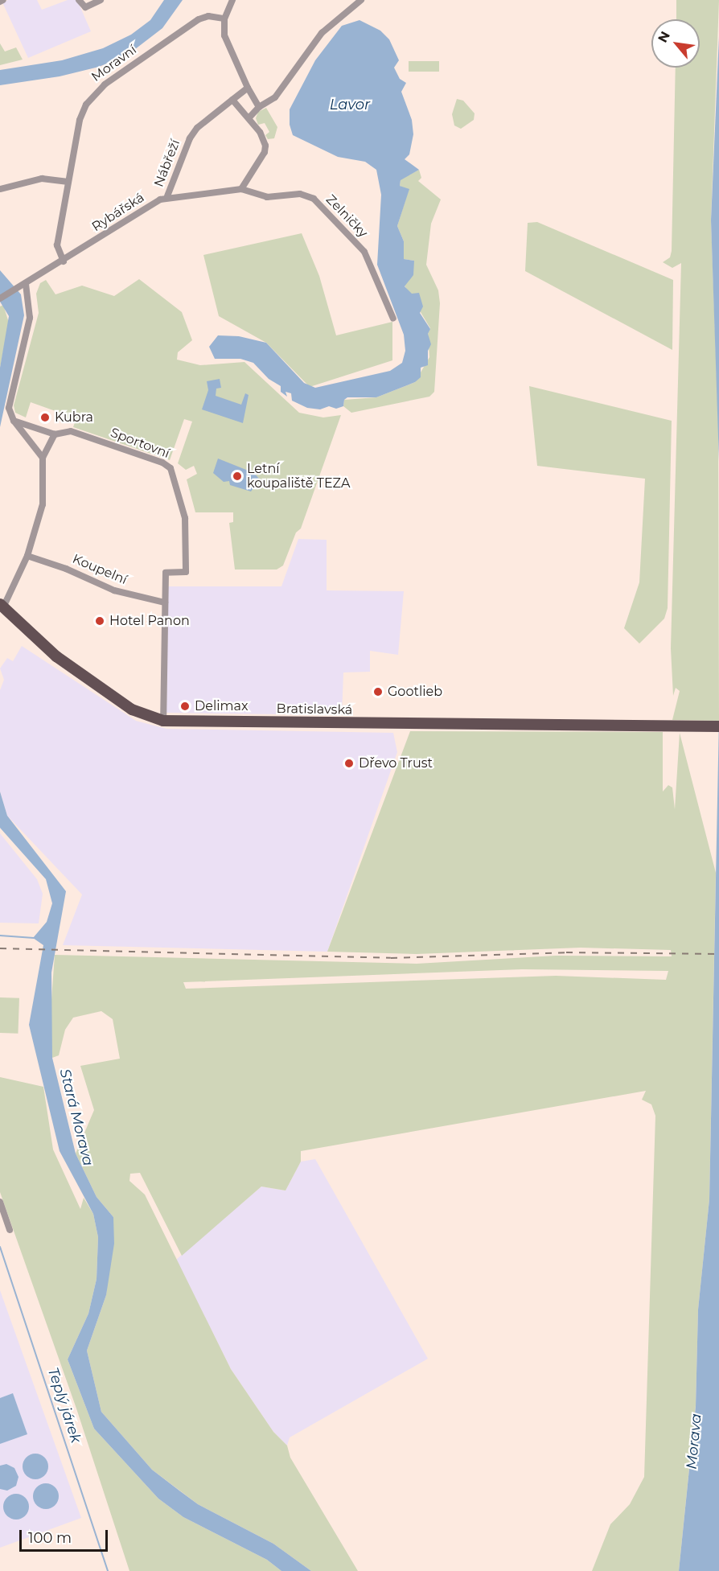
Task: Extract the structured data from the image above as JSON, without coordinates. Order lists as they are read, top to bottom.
{
  "streets": {
    "main road": ["Bratislavská"],
    "street": [
      "Moravní",
      "Nábřeží",
      "Rybářská",
      "Zelničky",
      "Sportovní",
      "Koupelní"
    ]
  },
  "crossings": [
    ["Moravní", "Rybářská"],
    ["Nábřeží", "Rybářská"],
    ["Rybářská", "Zelničky"],
    ["Sportovní", "Koupelní"]
  ],
  "water": [
    "Lavor",
    "Stará Morava",
    "Teplý járek",
    "Morava"
  ],
  "places": [
    "Kubra",
    "Letní koupaliště TEZA",
    "Hotel Panon",
    "Gootlieb",
    "Delimax",
    "Dřevo Trust"
  ],
  "scale_bar": "100 m",
  "north": "top left"
}
